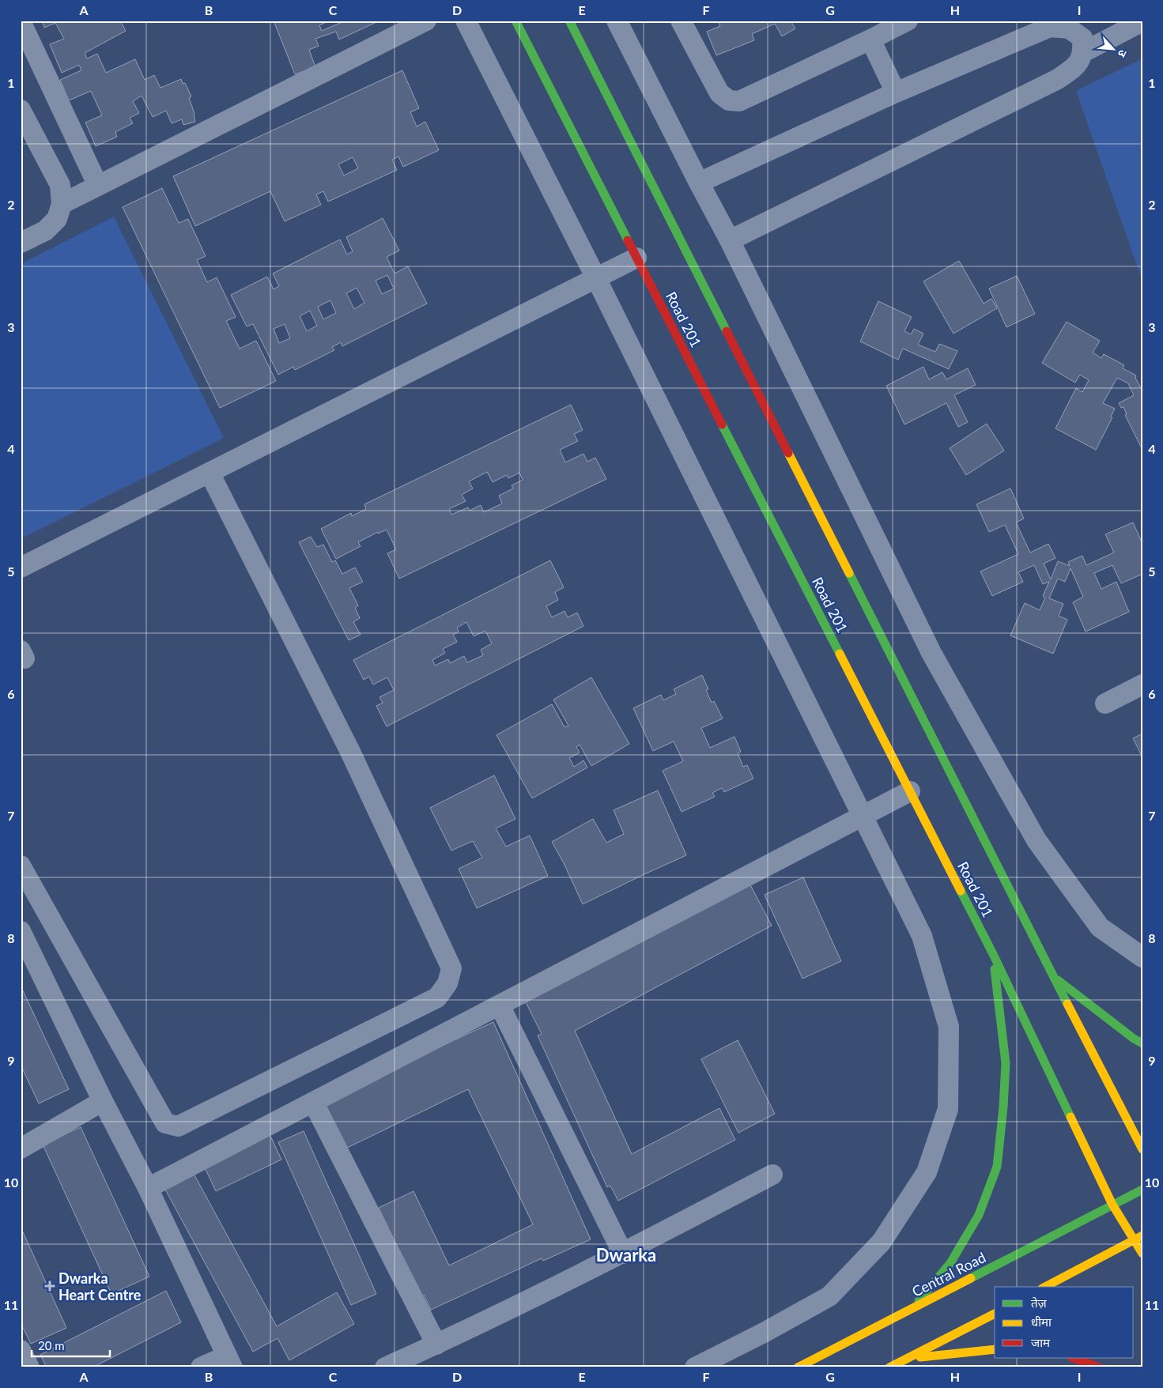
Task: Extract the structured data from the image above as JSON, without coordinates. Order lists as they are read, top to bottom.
{
  "streets": {
    "main road": ["Road 201", "Central Road"]
  },
  "crossings": [
    ["Road 201", "Central Road"]
  ],
  "districts": ["Dwarka"],
  "places": {
    "health": ["Dwarka Heart Centre"]
  },
  "legend": ["तेज़", "धीमा", "जाम"],
  "scale_bar": "20 m",
  "north": "bottom right",
  "grid": {
    "columns": [
      "A",
      "B",
      "C",
      "D",
      "E",
      "F",
      "G",
      "H",
      "I"
    ],
    "rows": [
      "1",
      "2",
      "3",
      "4",
      "5",
      "6",
      "7",
      "8",
      "9",
      "10",
      "11"
    ]
  }
}
